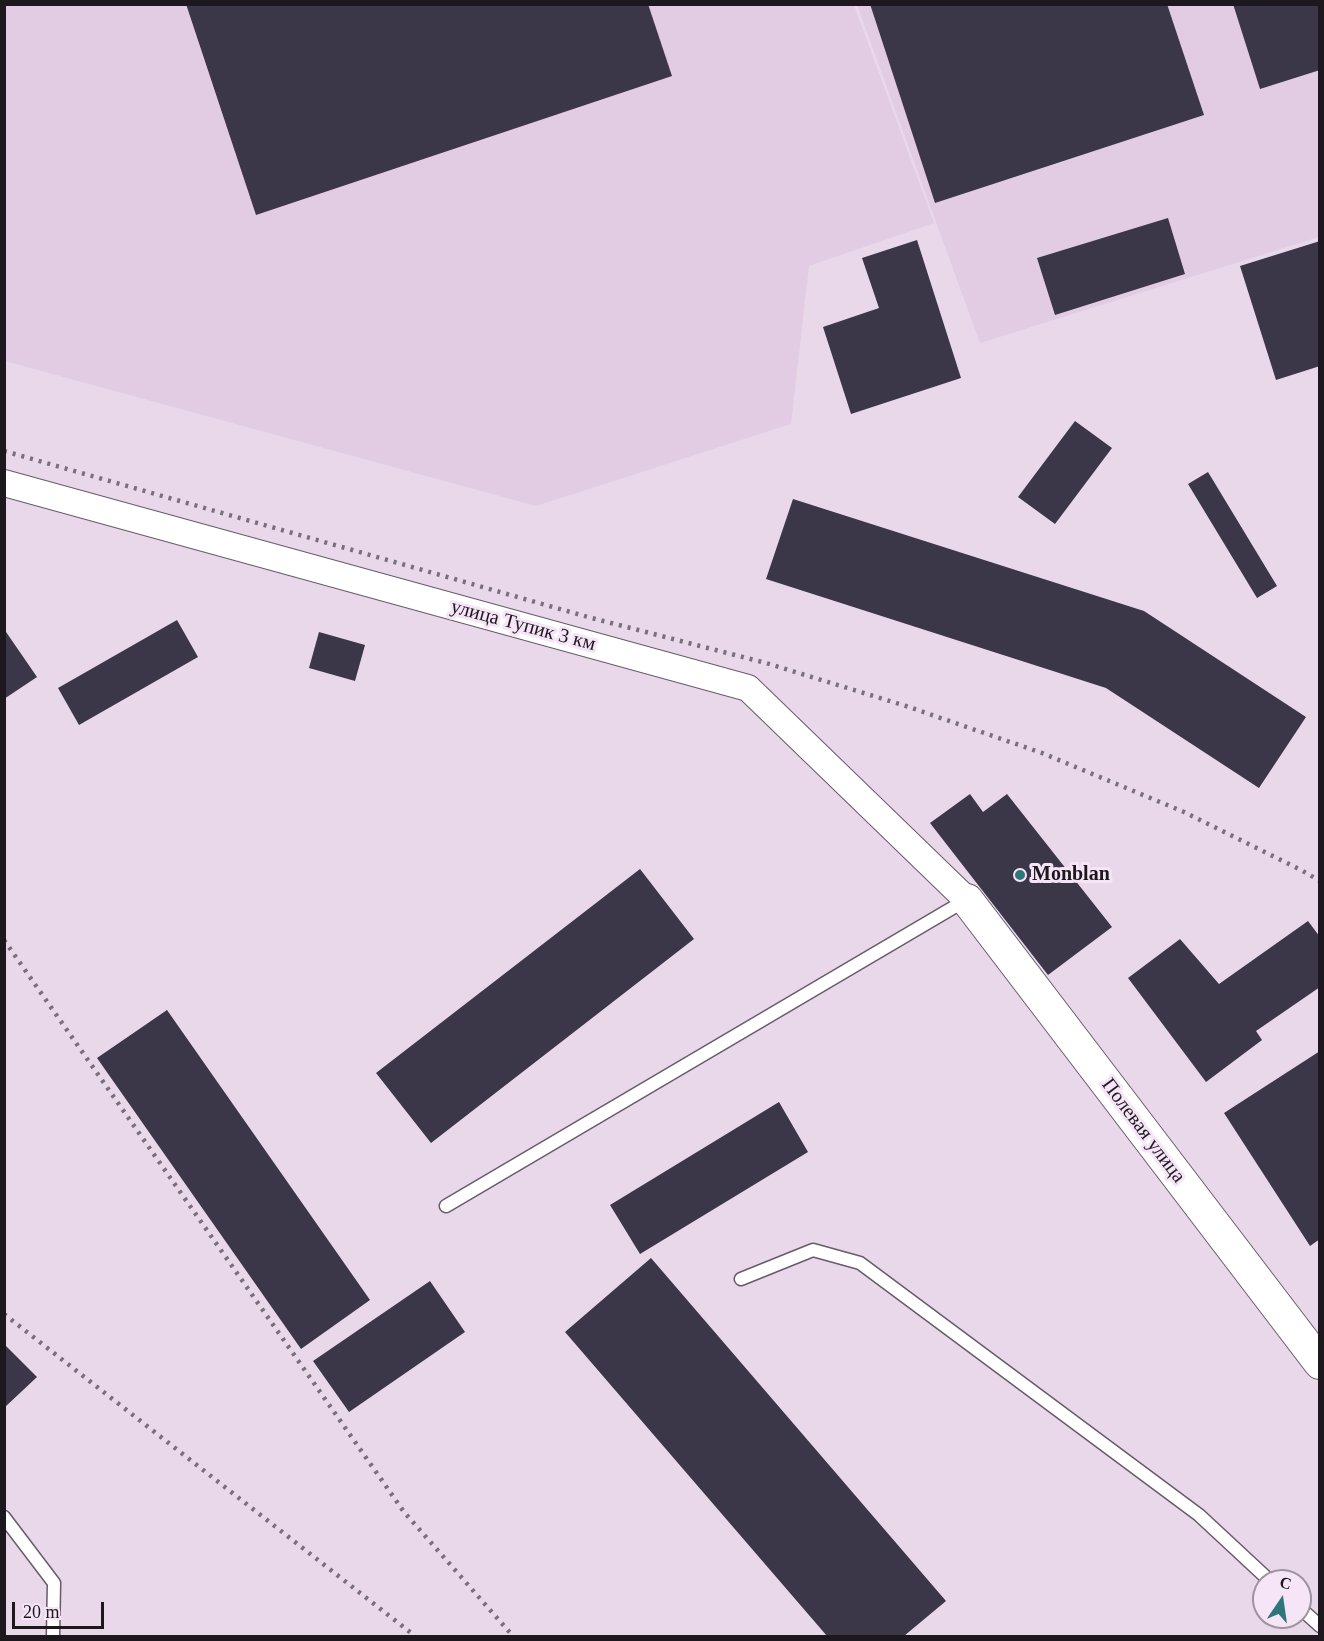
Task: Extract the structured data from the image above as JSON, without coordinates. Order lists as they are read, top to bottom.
{
  "streets": {
    "street": ["улица Тупик 3 км", "Полевая улица"]
  },
  "crossings": [
    ["улица Тупик 3 км", "Полевая улица"]
  ],
  "places": ["Monblan"],
  "scale_bar": "20 m",
  "north": "top"
}
